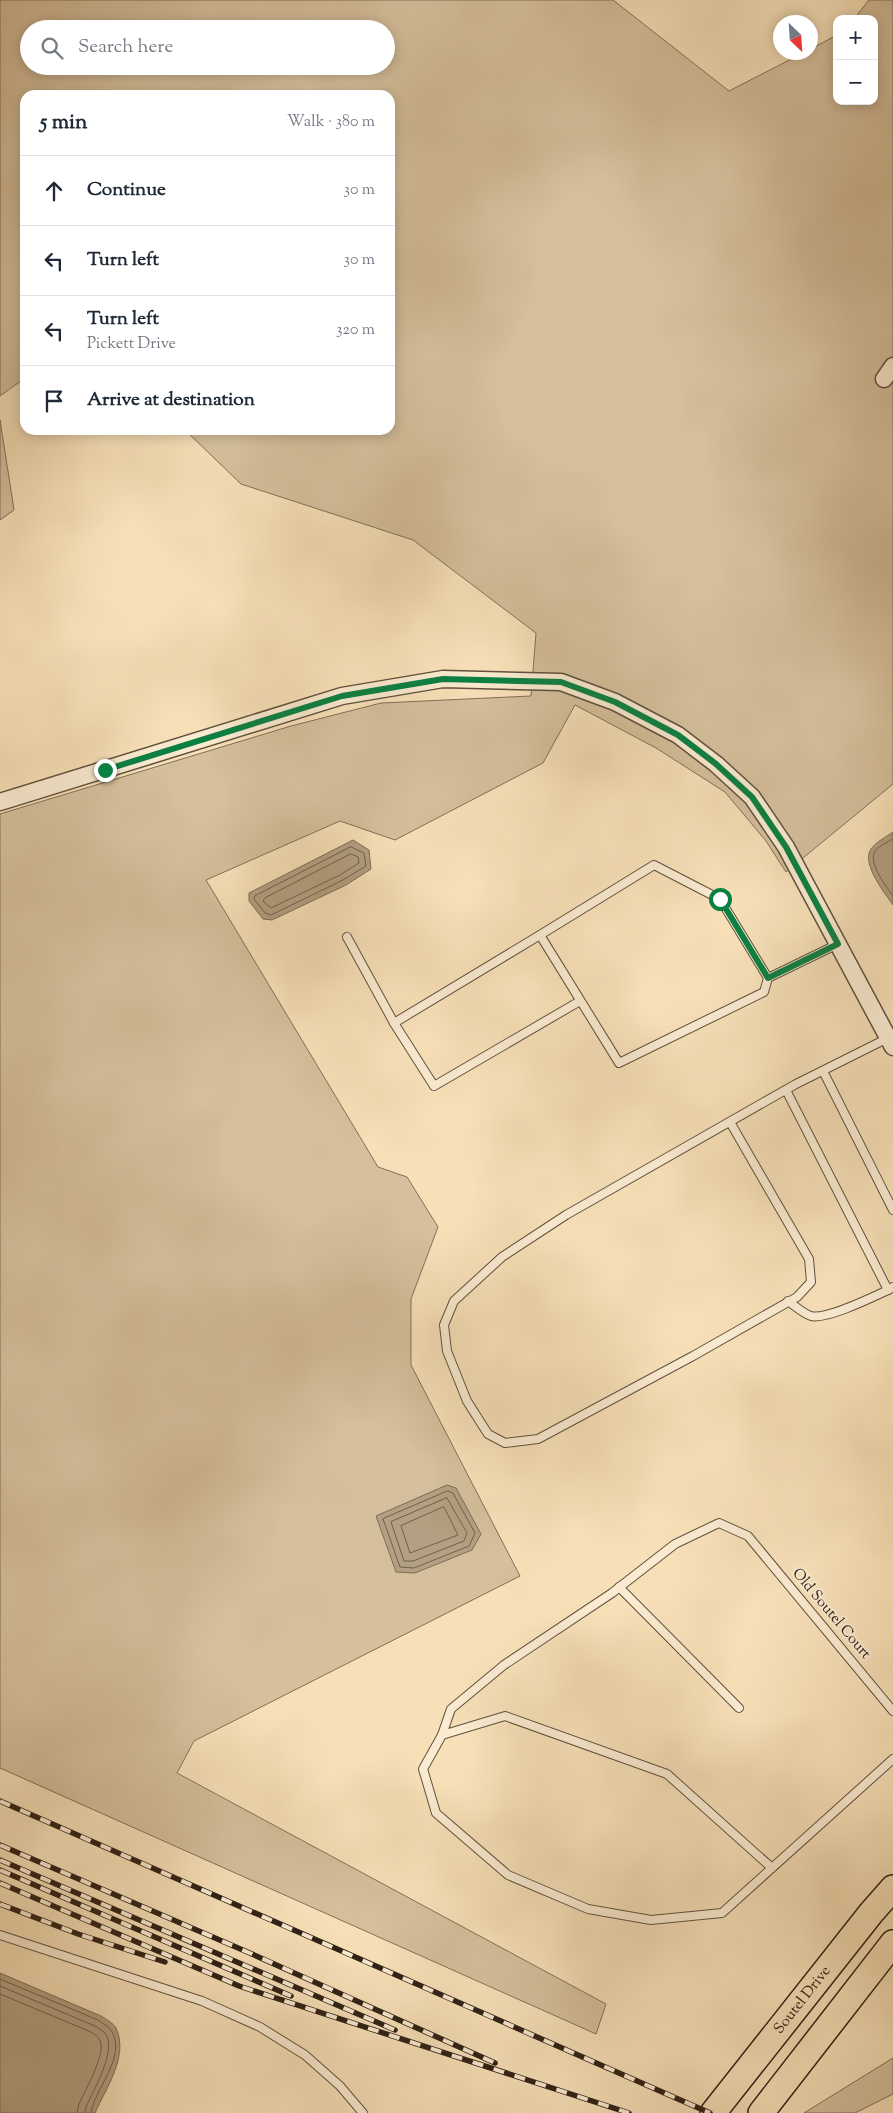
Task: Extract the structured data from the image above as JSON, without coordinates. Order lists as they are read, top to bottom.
{
  "streets": {
    "main road": ["Soutel Drive"],
    "lane": ["Old Soutel Court"]
  },
  "north": "bottom right",
  "page": {
    "map_buttons": ["+", "−"],
    "search": "Search here",
    "heading": ["5 min", "Walk · 380 m"],
    "list": [
      ["Continue", "30 m"],
      ["Turn left", "30 m"],
      ["Turn left", "Pickett Drive", "320 m"],
      "Arrive at destination"
    ]
  }
}
